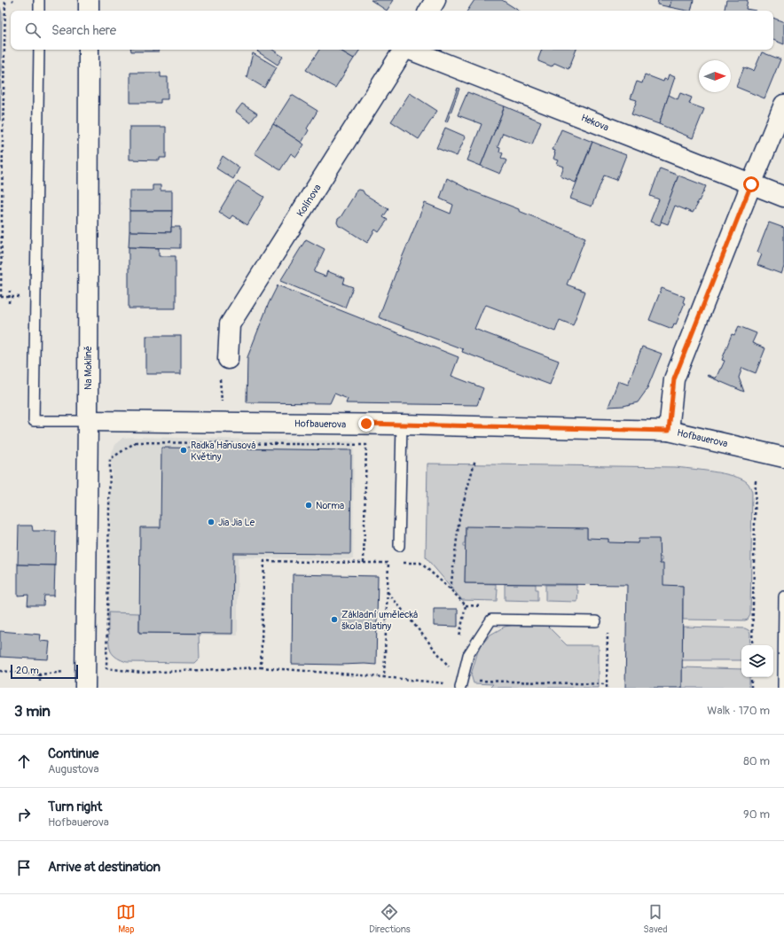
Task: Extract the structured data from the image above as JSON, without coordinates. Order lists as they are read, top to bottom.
{
  "streets": {
    "street": [
      "Hekova",
      "Kolínova",
      "Na Moklině",
      "Hofbauerova"
    ]
  },
  "crossings": [
    ["Na Moklině", "Hofbauerova"]
  ],
  "places": [
    "Radka Hanusová Květiny",
    "Norma",
    "Jia Jia Le",
    "Základní umělecká škola Blatiny"
  ],
  "scale_bar": "20 m",
  "north": "right",
  "page": {
    "search": "Search here",
    "scale": "20 m",
    "heading": ["3 min", "Walk · 170 m"],
    "list": [
      ["Continue", "Augustova", "80 m"],
      ["Turn right", "Hofbauerova", "90 m"],
      "Arrive at destination"
    ],
    "nav": ["Map", "Directions", "Saved"]
  }
}
